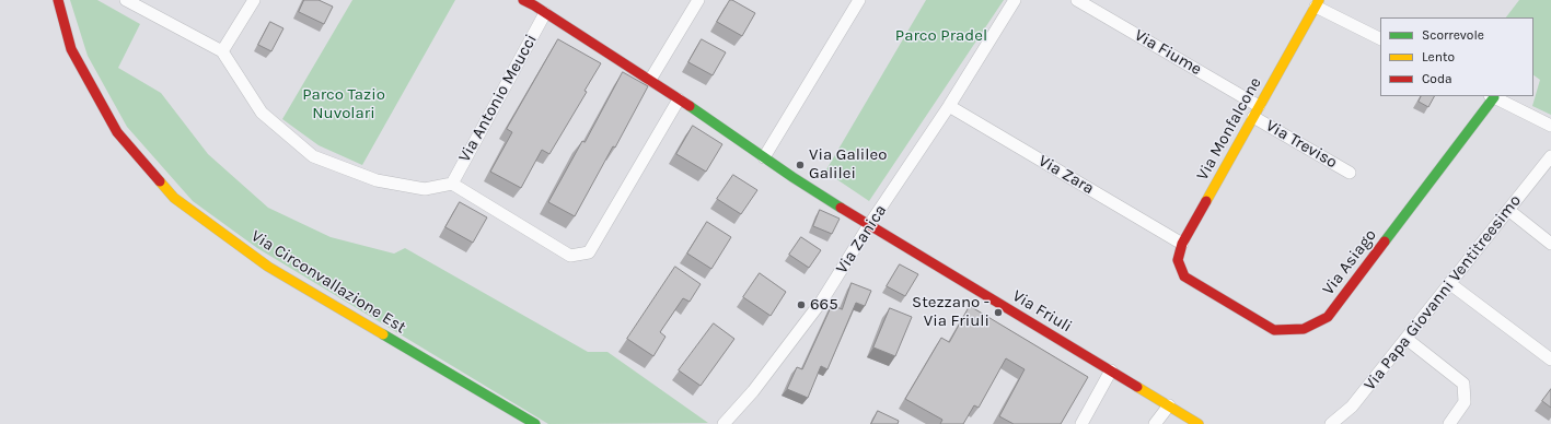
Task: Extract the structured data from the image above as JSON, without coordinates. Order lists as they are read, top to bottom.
{
  "streets": {
    "street": [
      "Via Fiume",
      "Via Antonio Meucci",
      "Via Monfalcone",
      "Via Treviso",
      "Via Zara",
      "Via Zanica",
      "Via Asiago",
      "Via Circonvallazione Est",
      "Via Papa Giovanni Ventitreesimo",
      "Via Friuli"
    ]
  },
  "crossings": [
    ["Via Fiume", "Via Monfalcone"],
    ["Via Fiume", "Via Treviso"],
    ["Via Monfalcone", "Via Treviso"],
    ["Via Monfalcone", "Via Zara"],
    ["Via Monfalcone", "Via Asiago"],
    ["Via Zara", "Via Zanica"],
    ["Via Zanica", "Via Friuli"]
  ],
  "parks": ["Parco Pradel", "Parco Tazio Nuvolari"],
  "places": ["Via Galileo Galilei", "665", "Stezzano - Via Friuli"],
  "legend": ["Scorrevole", "Lento", "Coda"]
}
